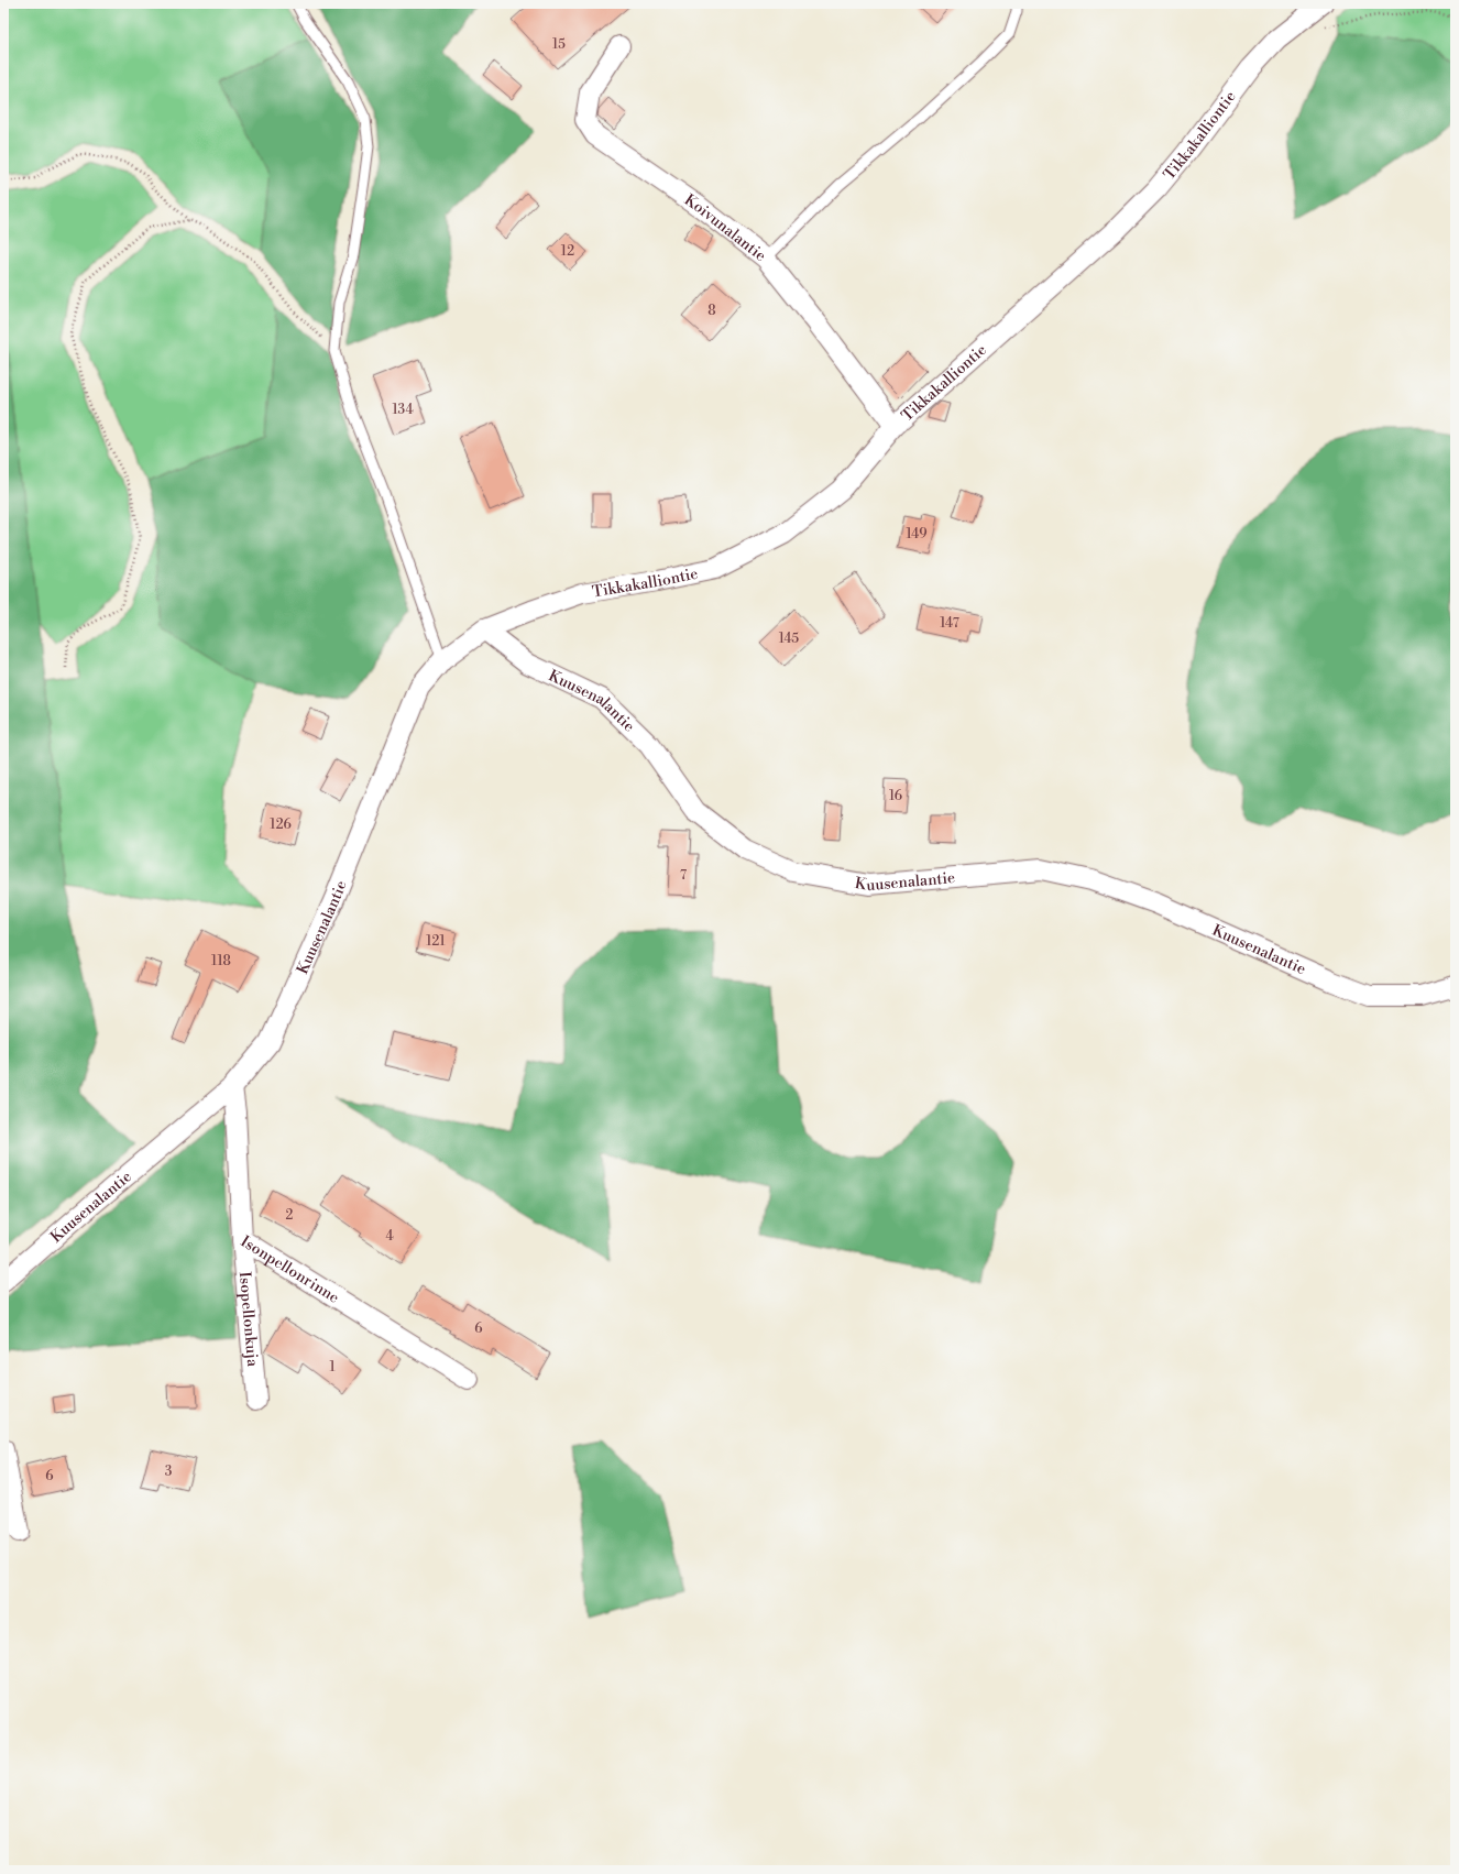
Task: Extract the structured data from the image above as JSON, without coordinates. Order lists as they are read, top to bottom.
{
  "streets": {
    "street": [
      "Tikkakalliontie",
      "Koivunalantie",
      "Kuusenalantie",
      "Isonpellonrinne",
      "Isopellonkuja"
    ]
  },
  "crossings": [
    ["Tikkakalliontie", "Koivunalantie"],
    ["Tikkakalliontie", "Kuusenalantie"],
    ["Kuusenalantie", "Isonpellonrinne"],
    ["Isonpellonrinne", "Isopellonkuja"]
  ],
  "house_numbers": [
    "15",
    "12",
    "8",
    "134",
    "149",
    "147",
    "145",
    "16",
    "126",
    "7",
    "121",
    "118",
    "2",
    "4",
    "6",
    "1",
    "3",
    "6"
  ]
}
